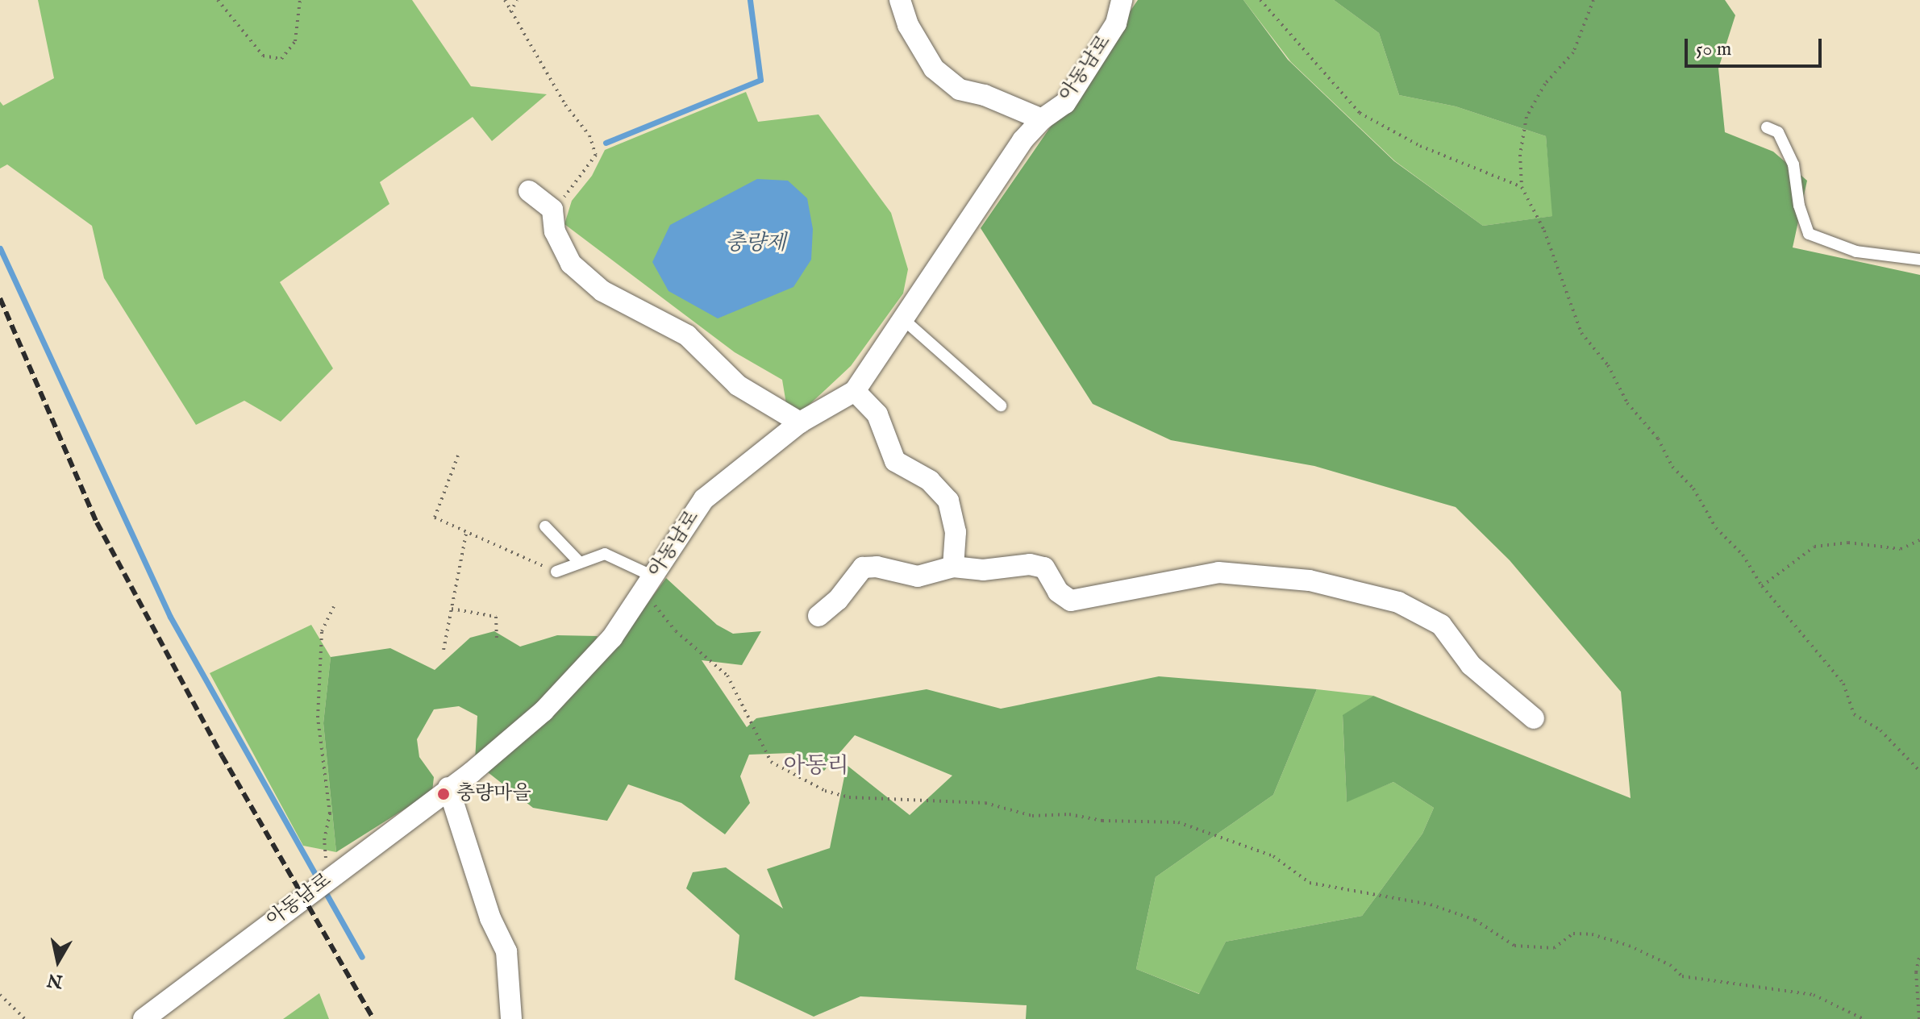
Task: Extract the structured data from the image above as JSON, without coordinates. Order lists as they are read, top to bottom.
{
  "streets": {
    "street": ["아동남로"]
  },
  "districts": ["아동리"],
  "water": ["충량제"],
  "places": ["충량마을"],
  "scale_bar": "50 m",
  "north": "bottom"
}
